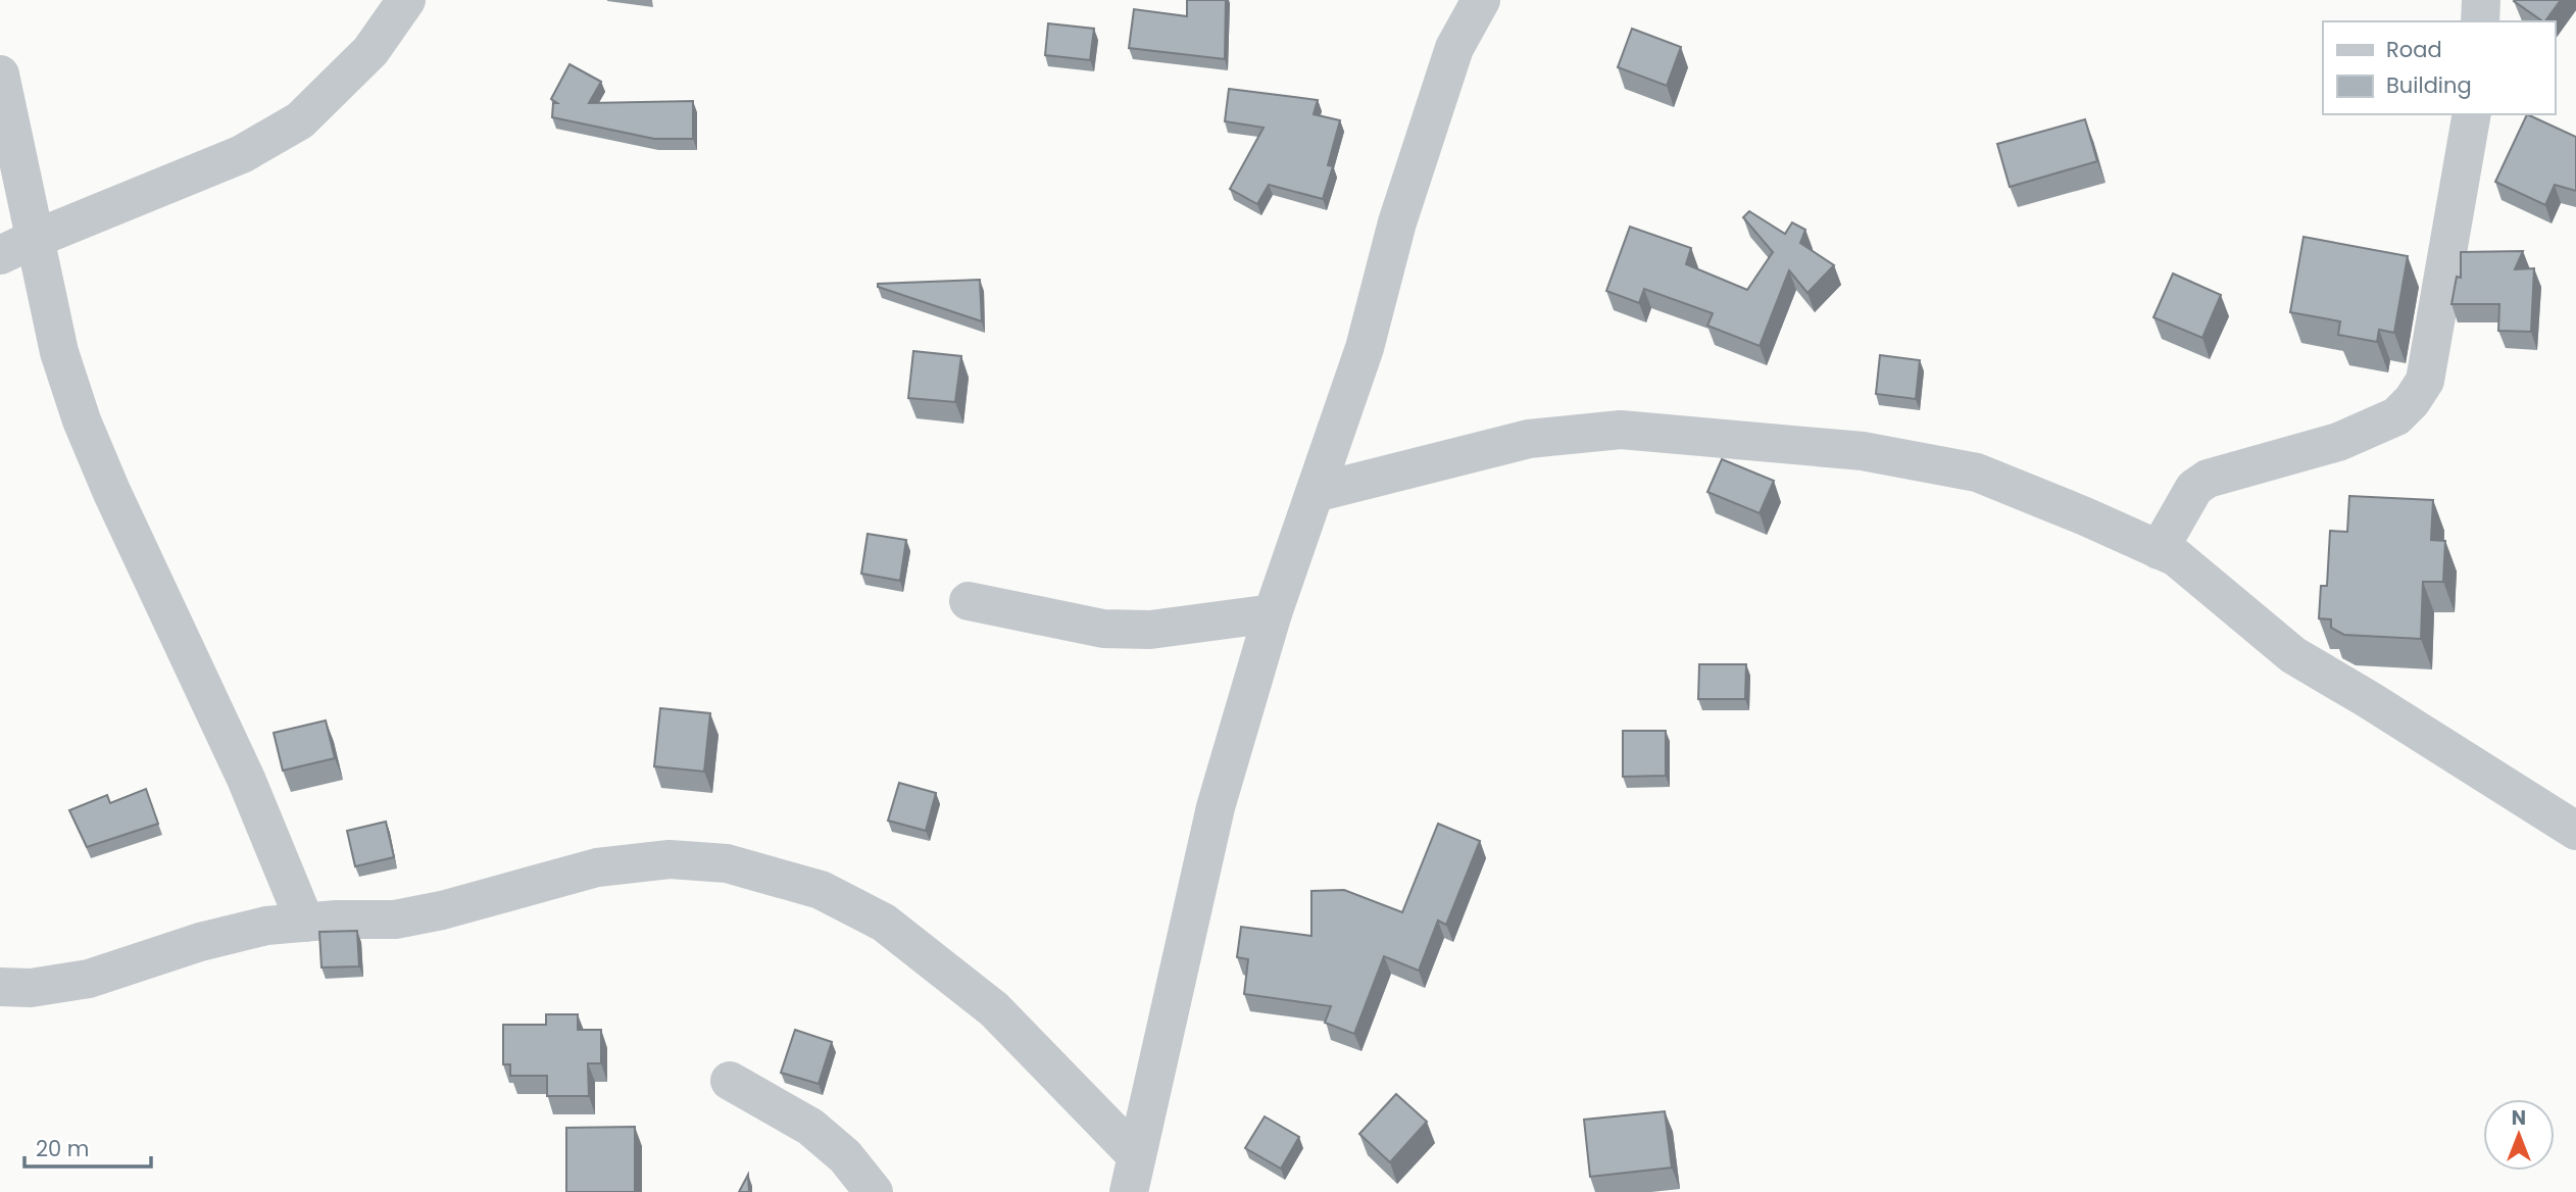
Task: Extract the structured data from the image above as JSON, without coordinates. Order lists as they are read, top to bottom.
{
  "legend": ["Road", "Building"],
  "scale_bar": "20 m",
  "north": "top"
}
